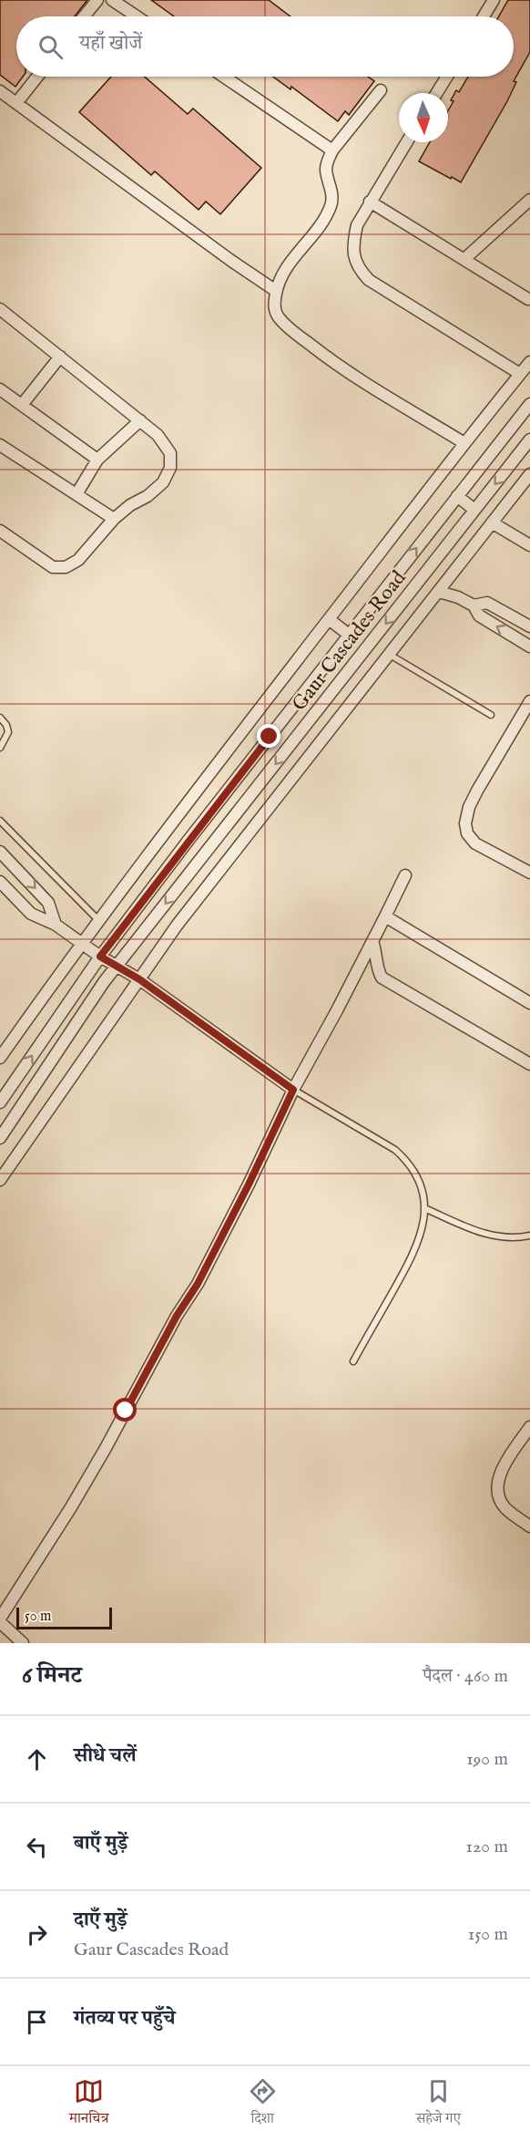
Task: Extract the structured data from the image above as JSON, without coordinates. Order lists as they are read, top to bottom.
{
  "streets": {
    "street": ["Gaur Cascades Road"]
  },
  "scale_bar": "50 m",
  "north": "bottom",
  "page": {
    "search": "यहाँ खोजें",
    "scale": "50 m",
    "heading": ["6 मिनट", "पैदल · 460 m"],
    "list": [
      ["सीधे चलें", "190 m"],
      ["बाएँ मुड़ें", "120 m"],
      ["दाएँ मुड़ें", "Gaur Cascades Road", "150 m"],
      "गंतव्य पर पहुँचे"
    ],
    "nav": ["मानचित्र", "दिशा", "सहेजे गए"]
  }
}
